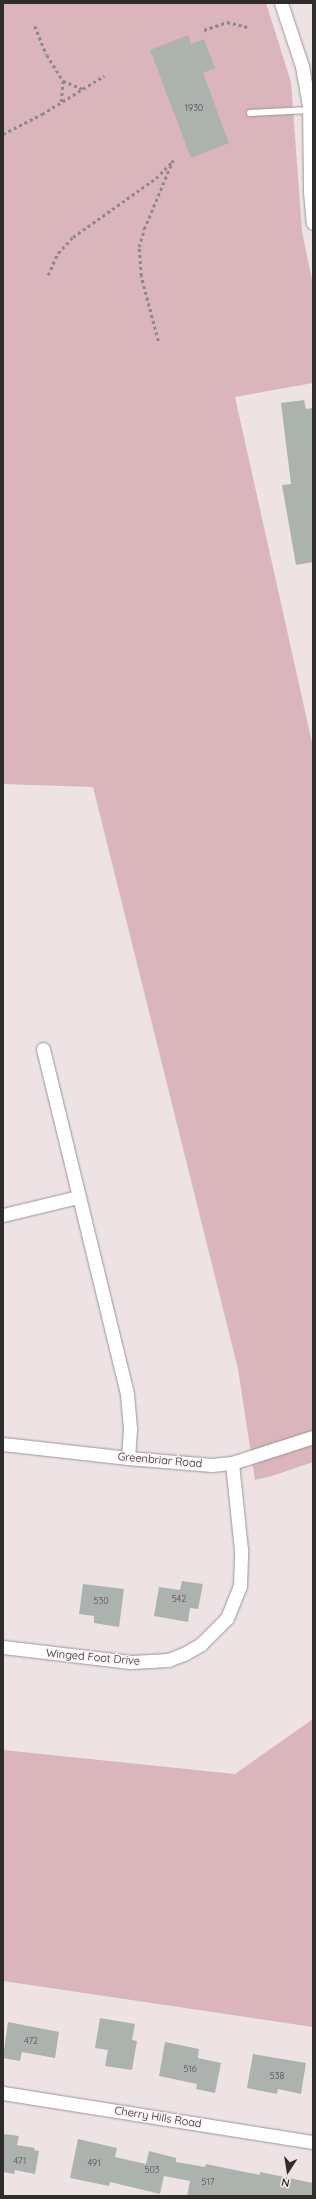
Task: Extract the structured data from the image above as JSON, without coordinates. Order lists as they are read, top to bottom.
{
  "streets": {
    "street": ["Greenbriar Road", "Winged Foot Drive", "Cherry Hills Road"]
  },
  "crossings": [
    ["Greenbriar Road", "Winged Foot Drive"]
  ],
  "house_numbers": [
    "1930",
    "542",
    "530",
    "472",
    "516",
    "538",
    "471",
    "491",
    "503",
    "517"
  ],
  "north": "bottom"
}
